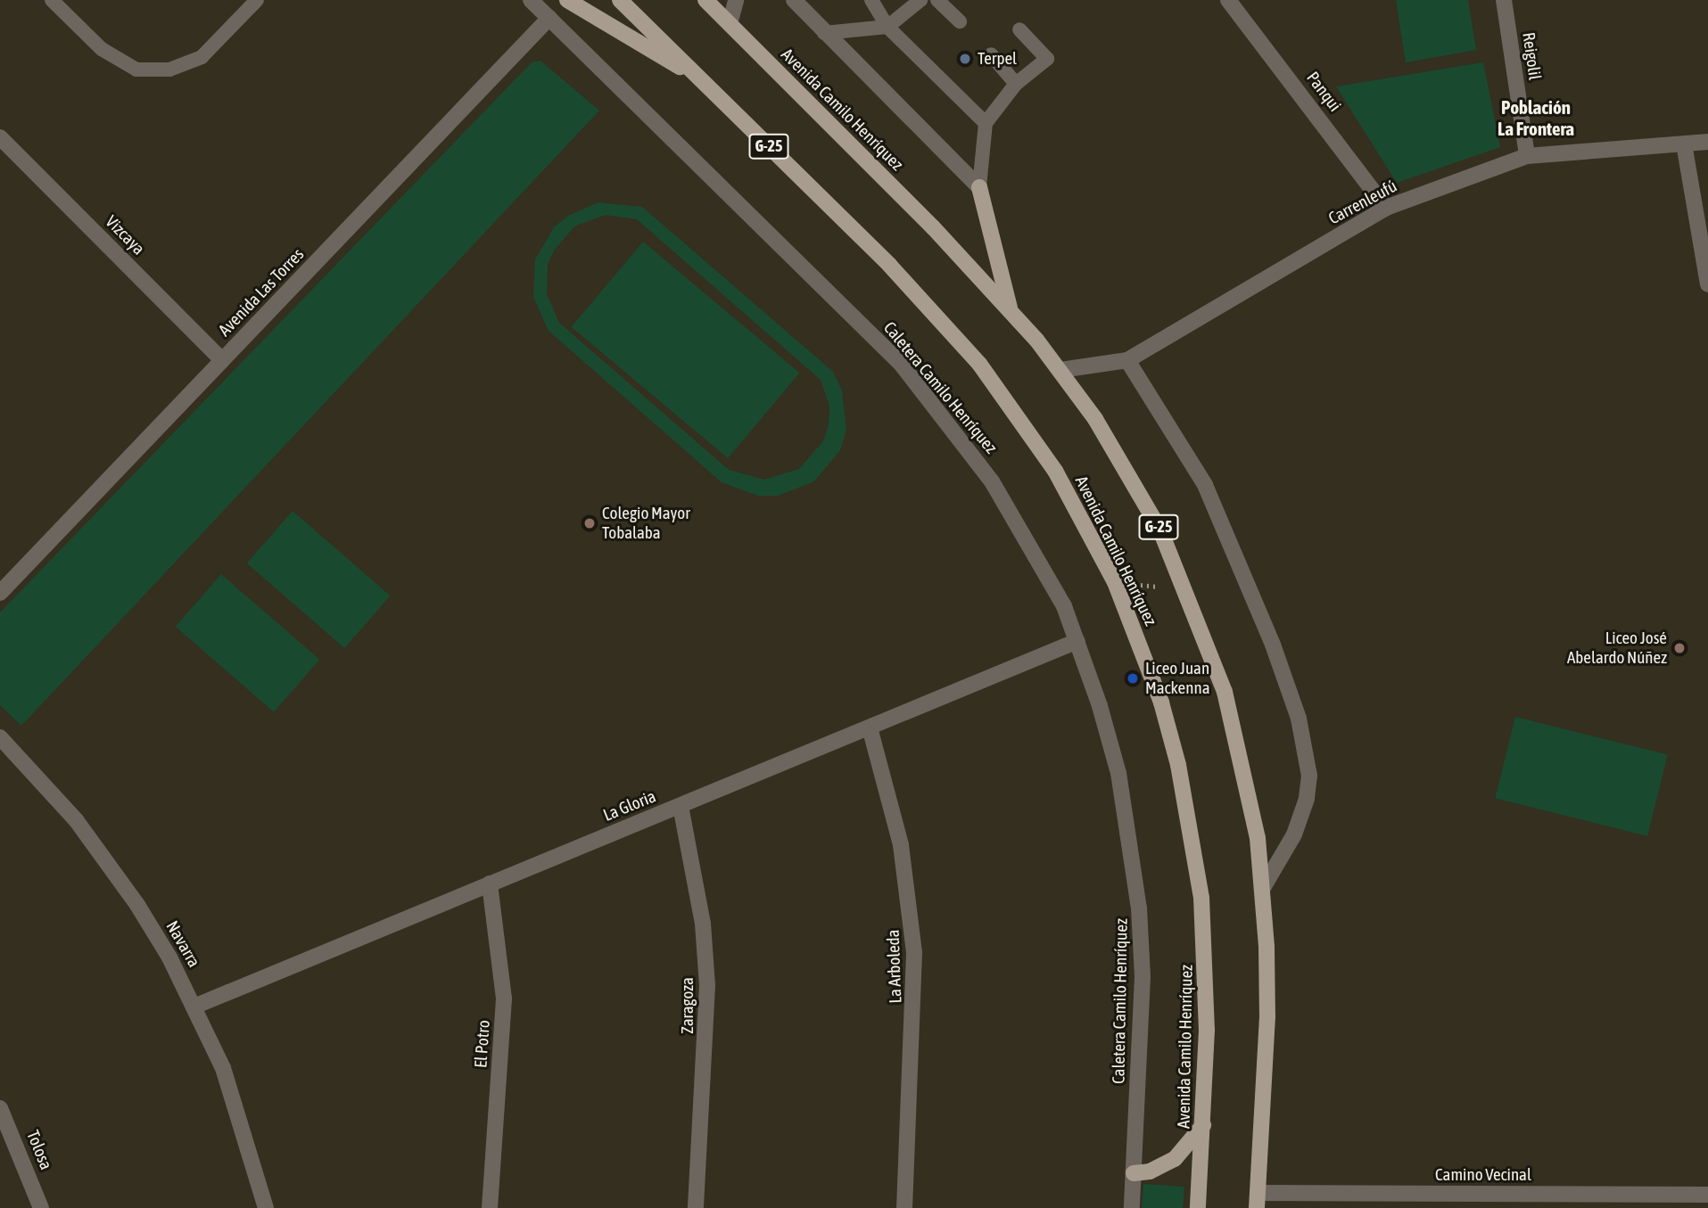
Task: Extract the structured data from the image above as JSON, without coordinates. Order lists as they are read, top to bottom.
{
  "streets": {
    "main road": ["Avenida Camilo Henríquez", "G-25"],
    "street": [
      "Reigolil",
      "Panqui",
      "Carrenleufú",
      "Vizcaya",
      "Avenida Las Torres",
      "Caletera Camilo Henríquez",
      "La Gloria",
      "Navarra",
      "La Arboleda",
      "Zaragoza",
      "El Potro",
      "Tolosa",
      "Camino Vecinal"
    ]
  },
  "crossings": [
    ["Reigolil", "Carrenleufú"],
    ["Panqui", "Carrenleufú"],
    ["Avenida Camilo Henríquez", "Carrenleufú"],
    ["Avenida Camilo Henríquez", "Camino Vecinal"],
    ["Vizcaya", "Avenida Las Torres"],
    ["Avenida Las Torres", "Caletera Camilo Henríquez"],
    ["Caletera Camilo Henríquez", "La Gloria"],
    ["La Gloria", "Navarra"],
    ["La Gloria", "La Arboleda"],
    ["La Gloria", "Zaragoza"],
    ["La Gloria", "El Potro"]
  ],
  "districts": ["Población La Frontera"],
  "places": [
    "Terpel",
    "Colegio Mayor Tobalaba",
    "Liceo José Abelardo Núñez",
    "Liceo Juan Mackenna"
  ]
}
